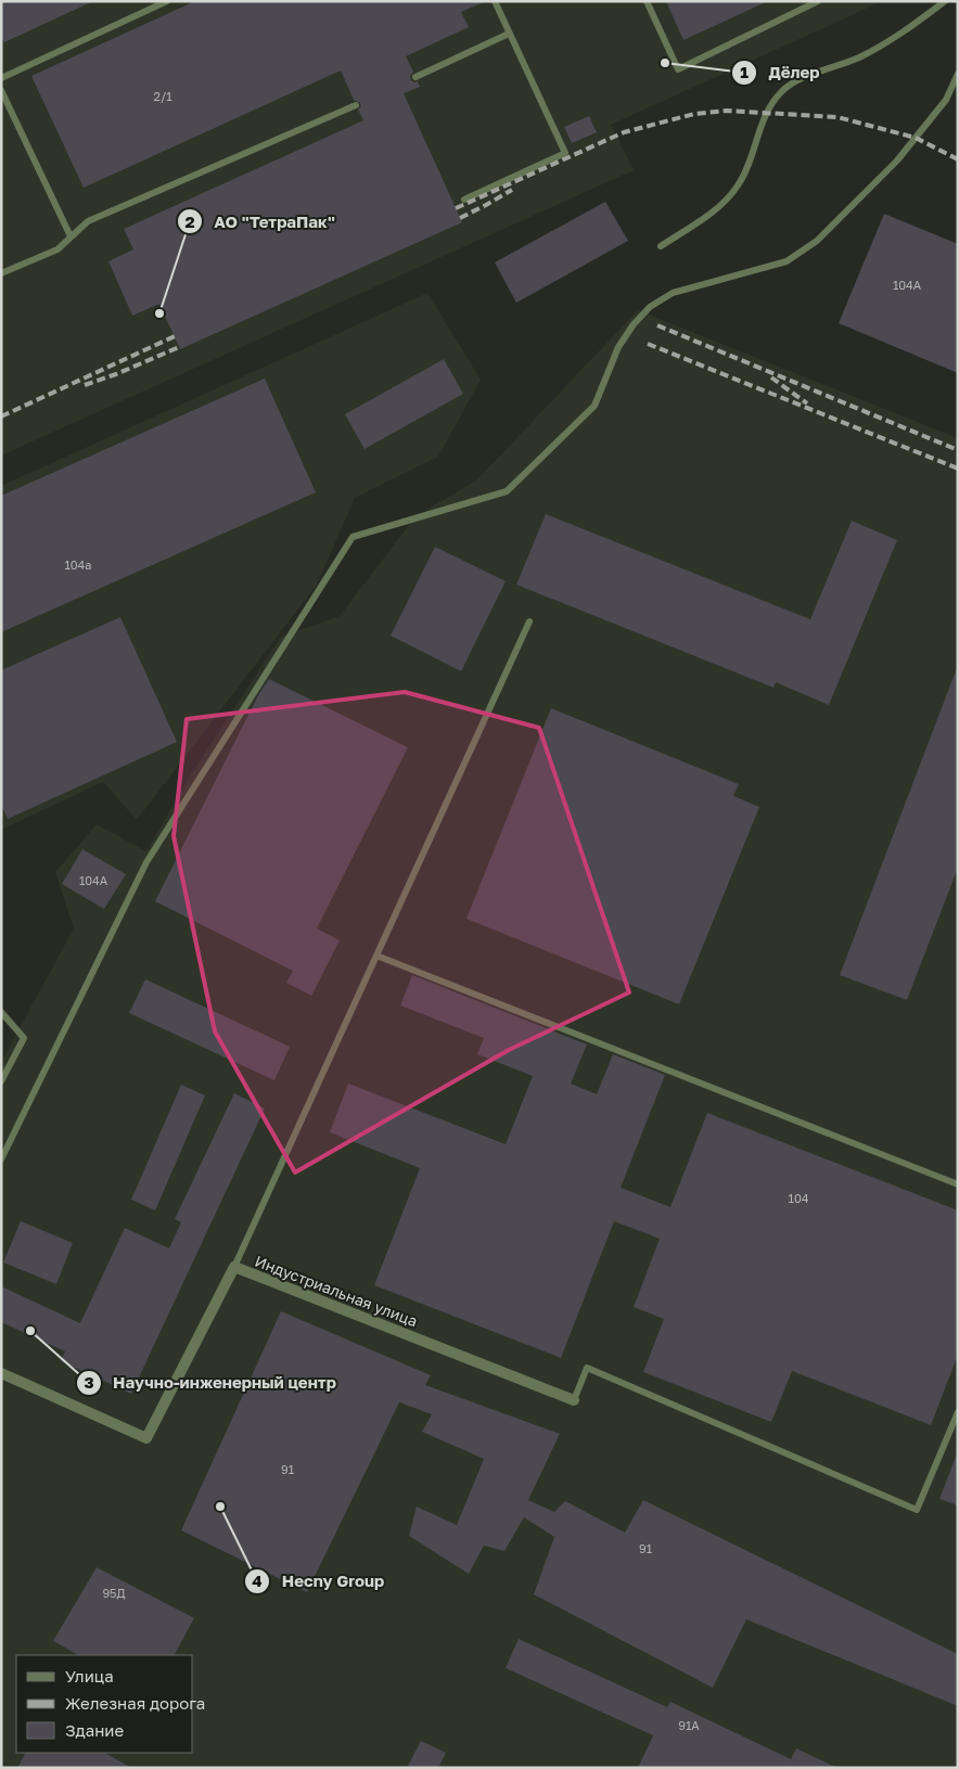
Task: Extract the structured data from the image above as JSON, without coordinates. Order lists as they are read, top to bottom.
{
  "streets": {
    "street": ["Индустриальная улица"]
  },
  "places": [
    "Дёлер",
    "АО \"ТетраПак\"",
    "Научно-инженерный центр",
    "Hecny Group"
  ],
  "house_numbers": [
    "2/1",
    "104А",
    "104а",
    "104А",
    "104",
    "91",
    "91",
    "95Д",
    "91А"
  ],
  "legend": ["Улица", "Железная дорога", "Здание"]
}
